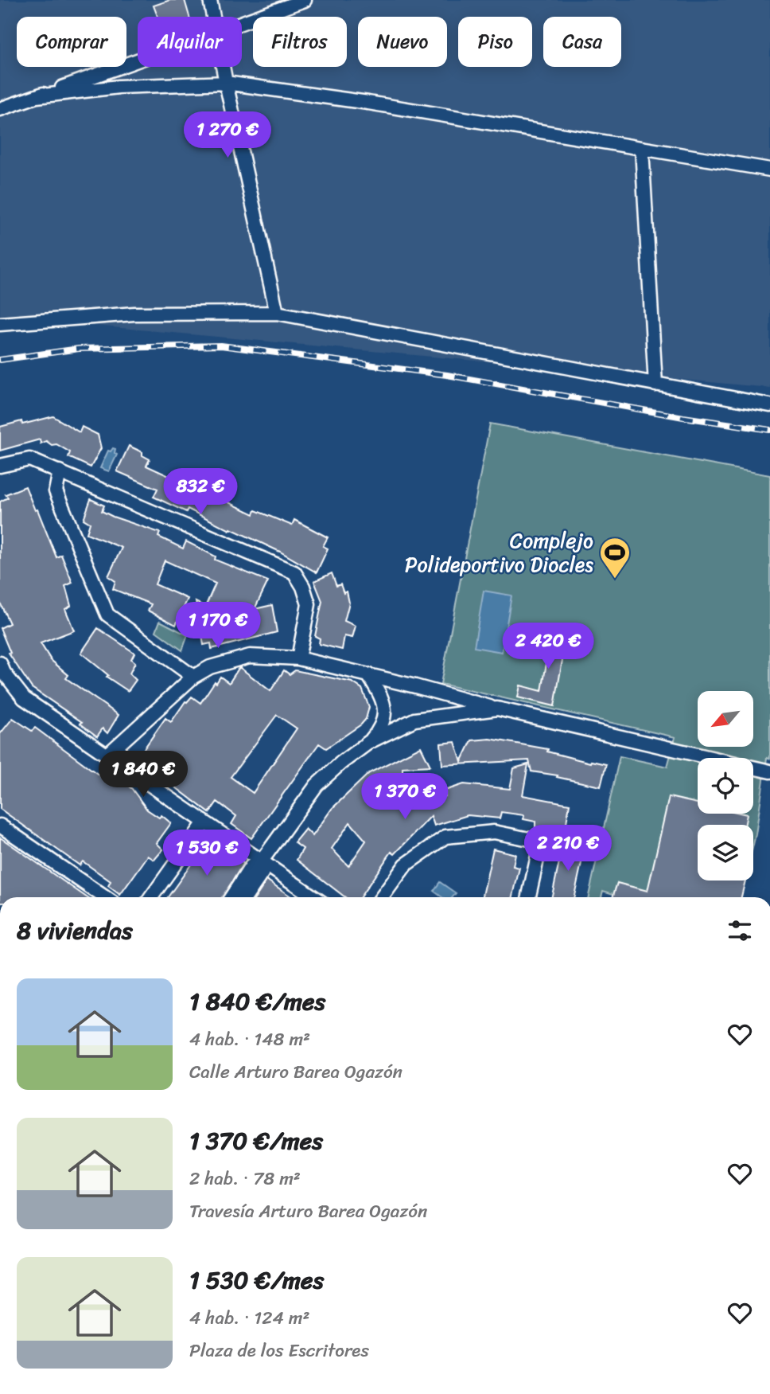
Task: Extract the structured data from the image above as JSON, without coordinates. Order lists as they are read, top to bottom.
{
  "places": {
    "sports": ["Complejo Polideportivo Diocles"]
  },
  "north": "bottom left",
  "page": {
    "chip": [
      "Comprar",
      "Alquilar",
      "Filtros",
      "Nuevo",
      "Piso",
      "Casa"
    ],
    "price": [
      "1 270 €",
      "832 €",
      "1 170 €",
      "2 420 €",
      "1 840 €",
      "1 370 €",
      "2 210 €",
      "1 530 €"
    ],
    "heading": "8 viviendas",
    "list": [
      {
        "name": "1 840 €/mes",
        "note": "4 hab. · 148 m² · Calle Arturo Barea Ogazón"
      },
      {
        "name": "1 370 €/mes",
        "note": "2 hab. · 78 m² · Travesía Arturo Barea Ogazón"
      },
      {
        "name": "1 530 €/mes",
        "note": "4 hab. · 124 m² · Plaza de los Escritores"
      }
    ]
  }
}
